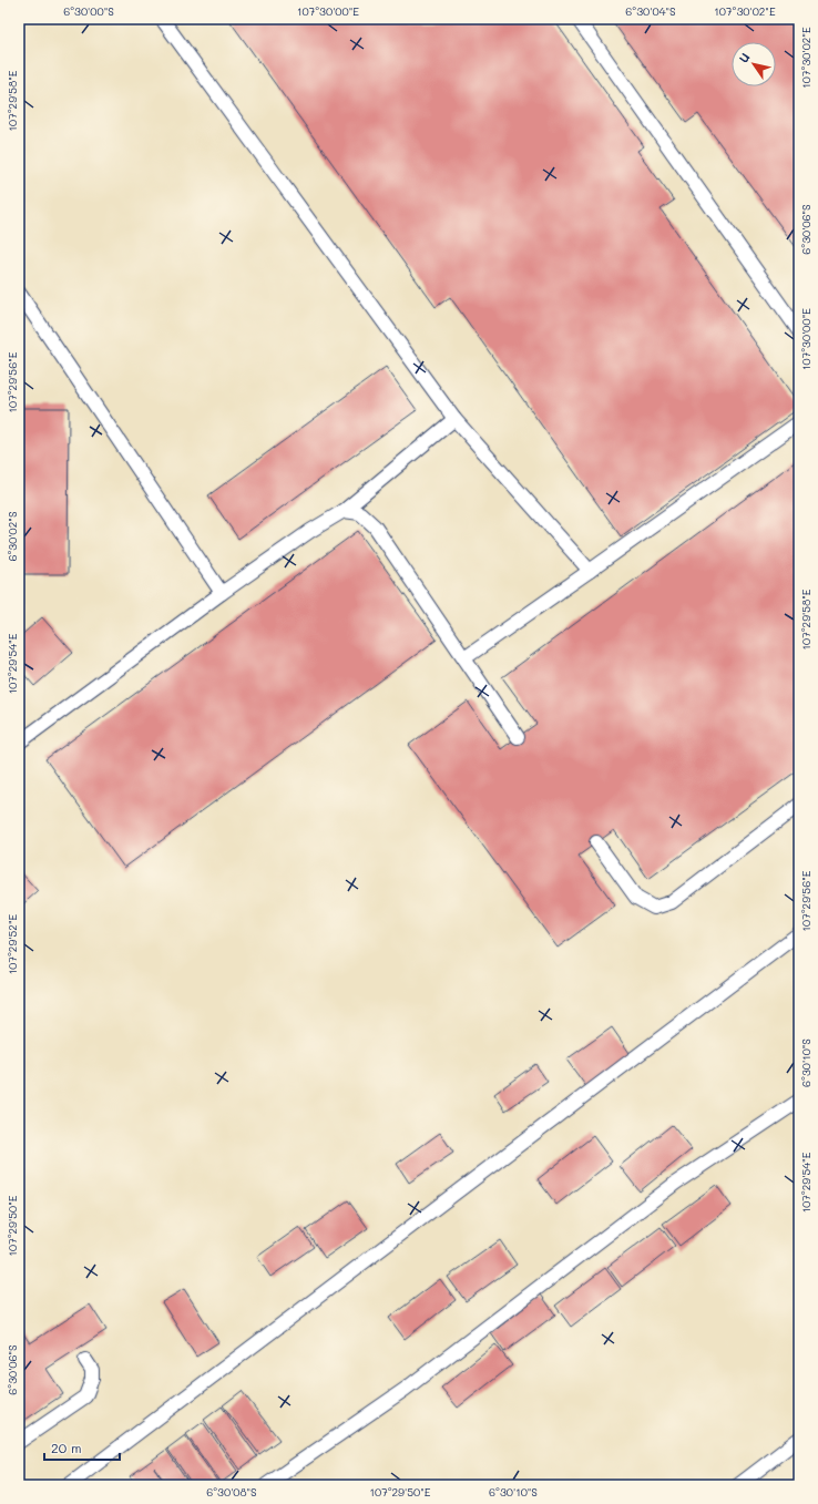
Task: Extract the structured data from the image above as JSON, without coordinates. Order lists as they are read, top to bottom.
{
  "scale_bar": "20 m",
  "north": "top left",
  "coordinates": [
    "6°30'00\"S",
    "107°30'00\"E",
    "6°30'04\"S",
    "107°30'02\"E",
    "107°29'58\"E",
    "6°30'06\"S",
    "107°29'56\"E",
    "6°30'02\"S",
    "107°29'54\"E",
    "107°29'52\"E",
    "6°30'10\"S",
    "107°29'50\"E",
    "6°30'08\"S"
  ]
}
